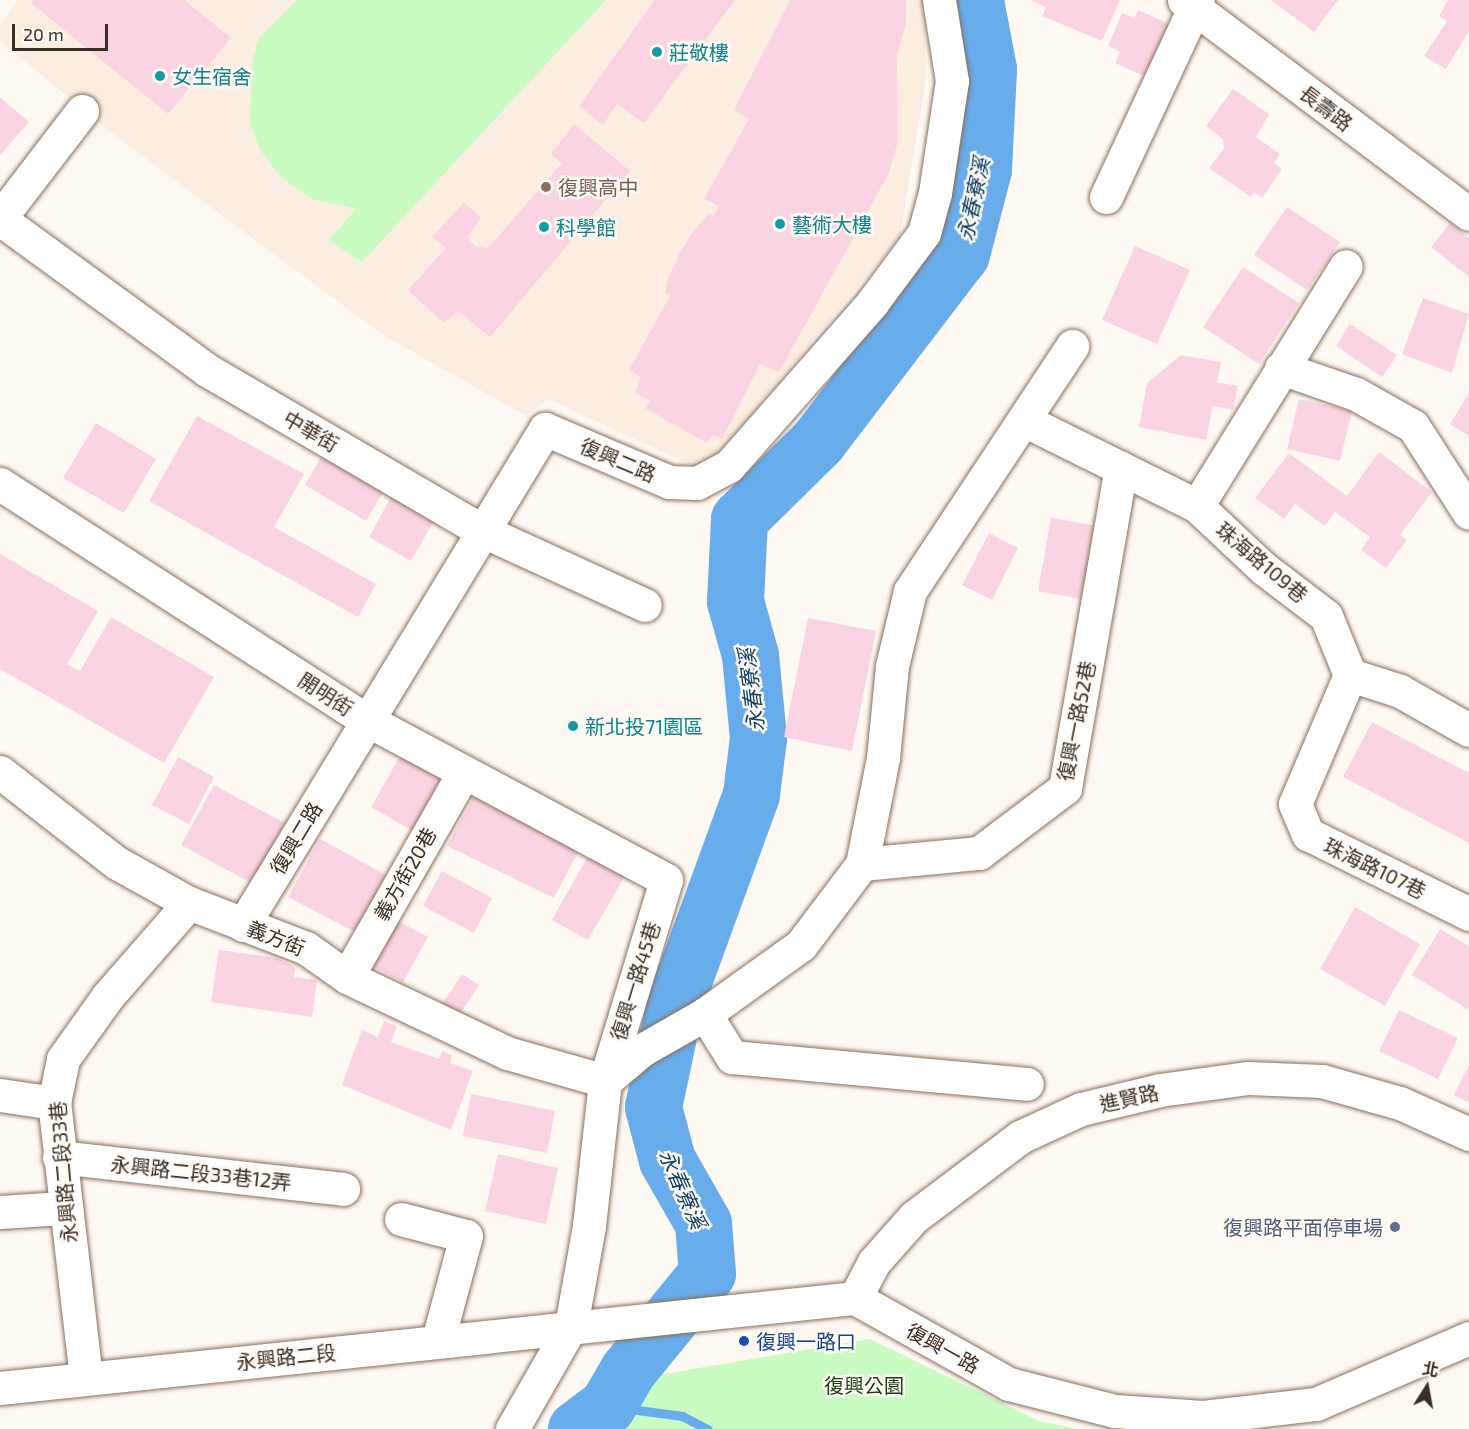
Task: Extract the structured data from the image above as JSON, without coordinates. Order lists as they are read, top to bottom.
{
  "streets": {
    "street": [
      "長壽路",
      "中華街",
      "復興二路",
      "珠海路109巷",
      "開明街",
      "復興一路52巷",
      "珠海路107巷",
      "義方街20巷",
      "義方街",
      "復興一路45巷",
      "進賢路",
      "永興路二段33巷",
      "永興路二段33巷12弄",
      "復興一路",
      "永興路二段"
    ]
  },
  "crossings": [
    ["中華街", "復興二路"],
    ["復興二路", "開明街"],
    ["復興二路", "義方街"],
    ["珠海路109巷", "復興一路52巷"],
    ["珠海路109巷", "珠海路107巷"],
    ["開明街", "義方街20巷"],
    ["開明街", "復興一路45巷"],
    ["義方街20巷", "義方街"],
    ["義方街", "復興一路45巷"],
    ["義方街", "永興路二段33巷"],
    ["進賢路", "復興一路"],
    ["永興路二段33巷", "永興路二段33巷12弄"],
    ["永興路二段33巷", "永興路二段"]
  ],
  "water": ["永春寮溪"],
  "parks": ["復興公園"],
  "places": [
    "莊敬樓",
    "女生宿舍",
    "復興高中",
    "藝術大樓",
    "科學館",
    "新北投71園區",
    "復興路平面停車場",
    "復興一路口"
  ],
  "scale_bar": "20 m",
  "north": "top"
}
